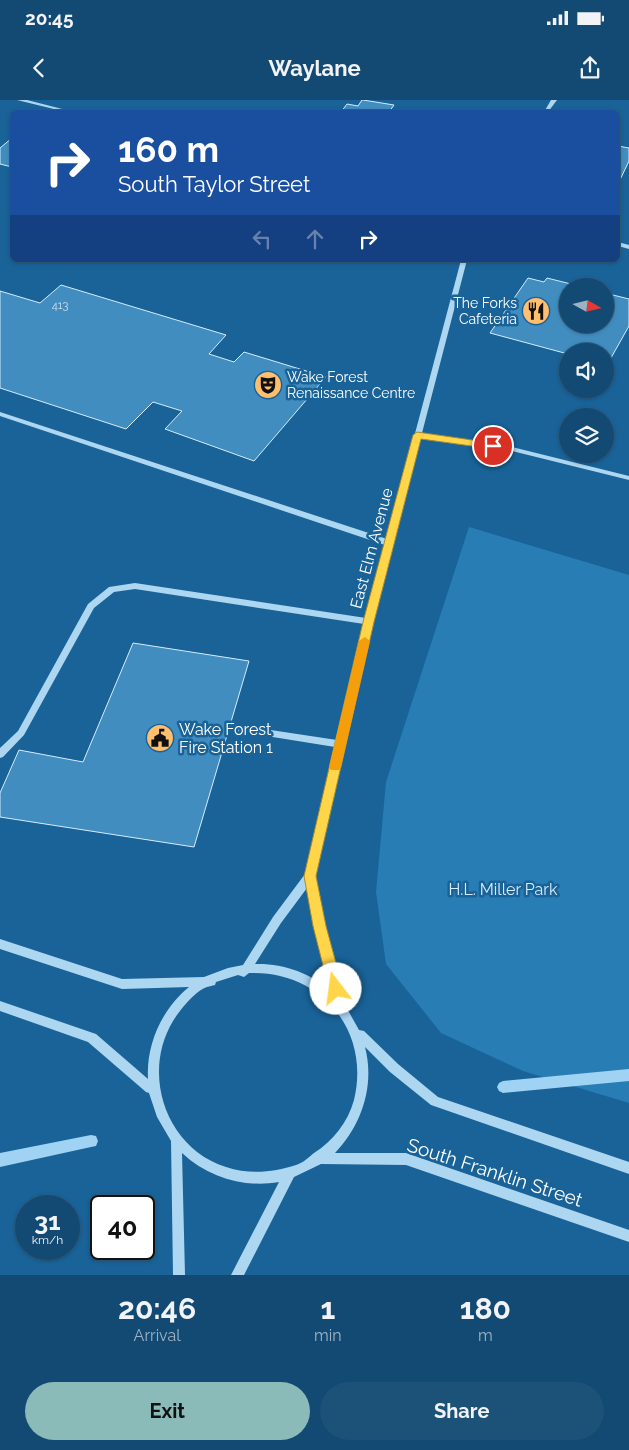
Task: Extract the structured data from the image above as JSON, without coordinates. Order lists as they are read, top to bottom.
{
  "streets": {
    "street": ["East Elm Avenue", "South Franklin Street"]
  },
  "parks": ["H.L. Miller Park"],
  "places": {
    "restaurant": ["The Forks Cafeteria"],
    "theatre": ["Wake Forest Renaissance Centre"],
    "public building": ["Wake Forest Fire Station 1"]
  },
  "house_numbers": ["413"],
  "north": "right",
  "page": {
    "status": "20:45",
    "header": "Waylane",
    "turn": ["160 m", "South Taylor Street"],
    "speed": "31 km/h",
    "limit": "40",
    "eta": [
      "20:46",
      "Arrival",
      "1",
      "min",
      "180",
      "m"
    ],
    "buttons": ["Exit", "Share"]
  }
}
